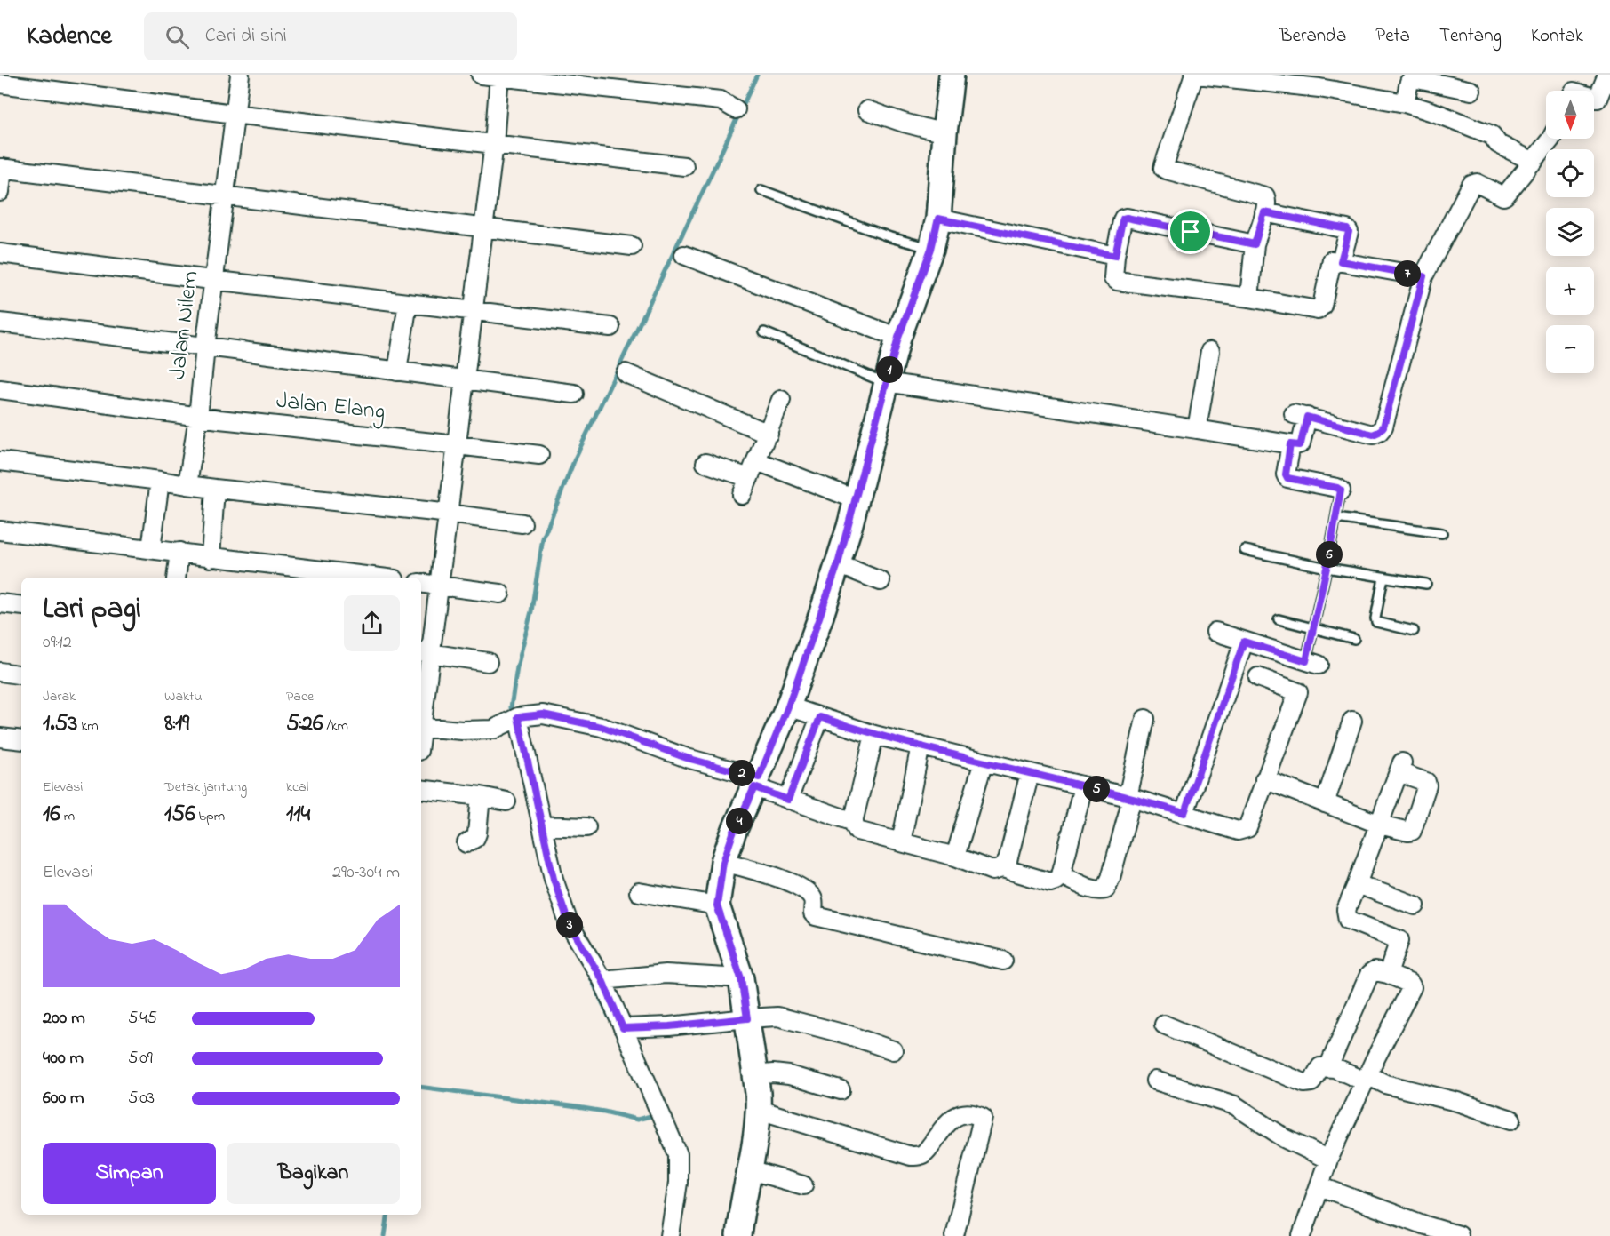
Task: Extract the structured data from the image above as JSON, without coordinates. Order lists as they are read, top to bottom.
{
  "streets": {
    "street": ["Jalan Nilem", "Jalan Elang"]
  },
  "crossings": [
    ["Jalan Nilem", "Jalan Elang"]
  ],
  "north": "bottom",
  "page": {
    "header": "Kadence",
    "search": "Cari di sini",
    "nav": [
      "Beranda",
      "Peta",
      "Tentang",
      "Kontak"
    ],
    "map_buttons": ["+", "−"],
    "pins": [
      "7",
      "1",
      "6",
      "2",
      "5",
      "4",
      "3"
    ],
    "heading": ["Lari pagi", "09:12"],
    "stats": [
      ["Jarak", "1.53 km"],
      ["Waktu", "8:19"],
      ["Pace", "5:26 /km"],
      ["Elevasi", "16 m"],
      ["Detak jantung", "156 bpm"],
      ["kcal", "114"]
    ],
    "chart": ["Elevasi", "290–304 m"],
    "list": [
      {
        "name": "200 m",
        "note": "5:45"
      },
      {
        "name": "400 m",
        "note": "5:09"
      },
      {
        "name": "600 m",
        "note": "5:03"
      }
    ],
    "buttons": ["Simpan", "Bagikan"]
  }
}
